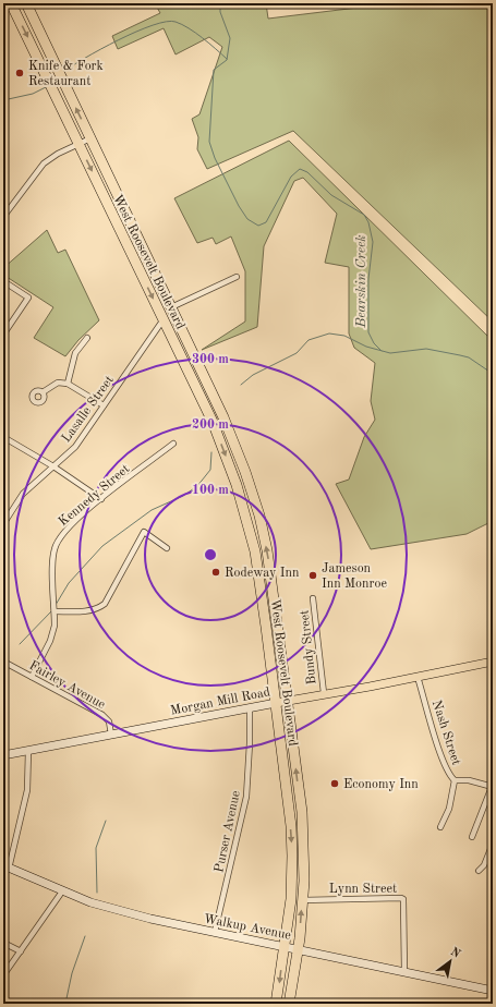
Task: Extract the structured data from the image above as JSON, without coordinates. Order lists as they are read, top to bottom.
{
  "streets": {
    "highway": ["West Roosevelt Boulevard"],
    "main road": ["Morgan Mill Road"],
    "street": [
      "Lasalle Street",
      "Kennedy Street",
      "Bundy Street",
      "Fairley Avenue",
      "Nash Street",
      "Purser Avenue",
      "Lynn Street",
      "Walkup Avenue"
    ]
  },
  "crossings": [
    ["West Roosevelt Boulevard", "Lasalle Street"],
    ["West Roosevelt Boulevard", "Morgan Mill Road"],
    ["West Roosevelt Boulevard", "Lynn Street"],
    ["West Roosevelt Boulevard", "Walkup Avenue"],
    ["Kennedy Street", "Fairley Avenue"],
    ["Bundy Street", "Morgan Mill Road"],
    ["Fairley Avenue", "Morgan Mill Road"],
    ["Morgan Mill Road", "Nash Street"],
    ["Morgan Mill Road", "Purser Avenue"],
    ["Purser Avenue", "Walkup Avenue"],
    ["Lynn Street", "Walkup Avenue"]
  ],
  "water": ["Bearskin Creek"],
  "places": [
    "Knife & Fork Restaurant",
    "Rodeway Inn",
    "Jameson Inn Monroe",
    "Economy Inn"
  ],
  "north": "top right",
  "rings": ["300 m", "200 m", "100 m"]
}
